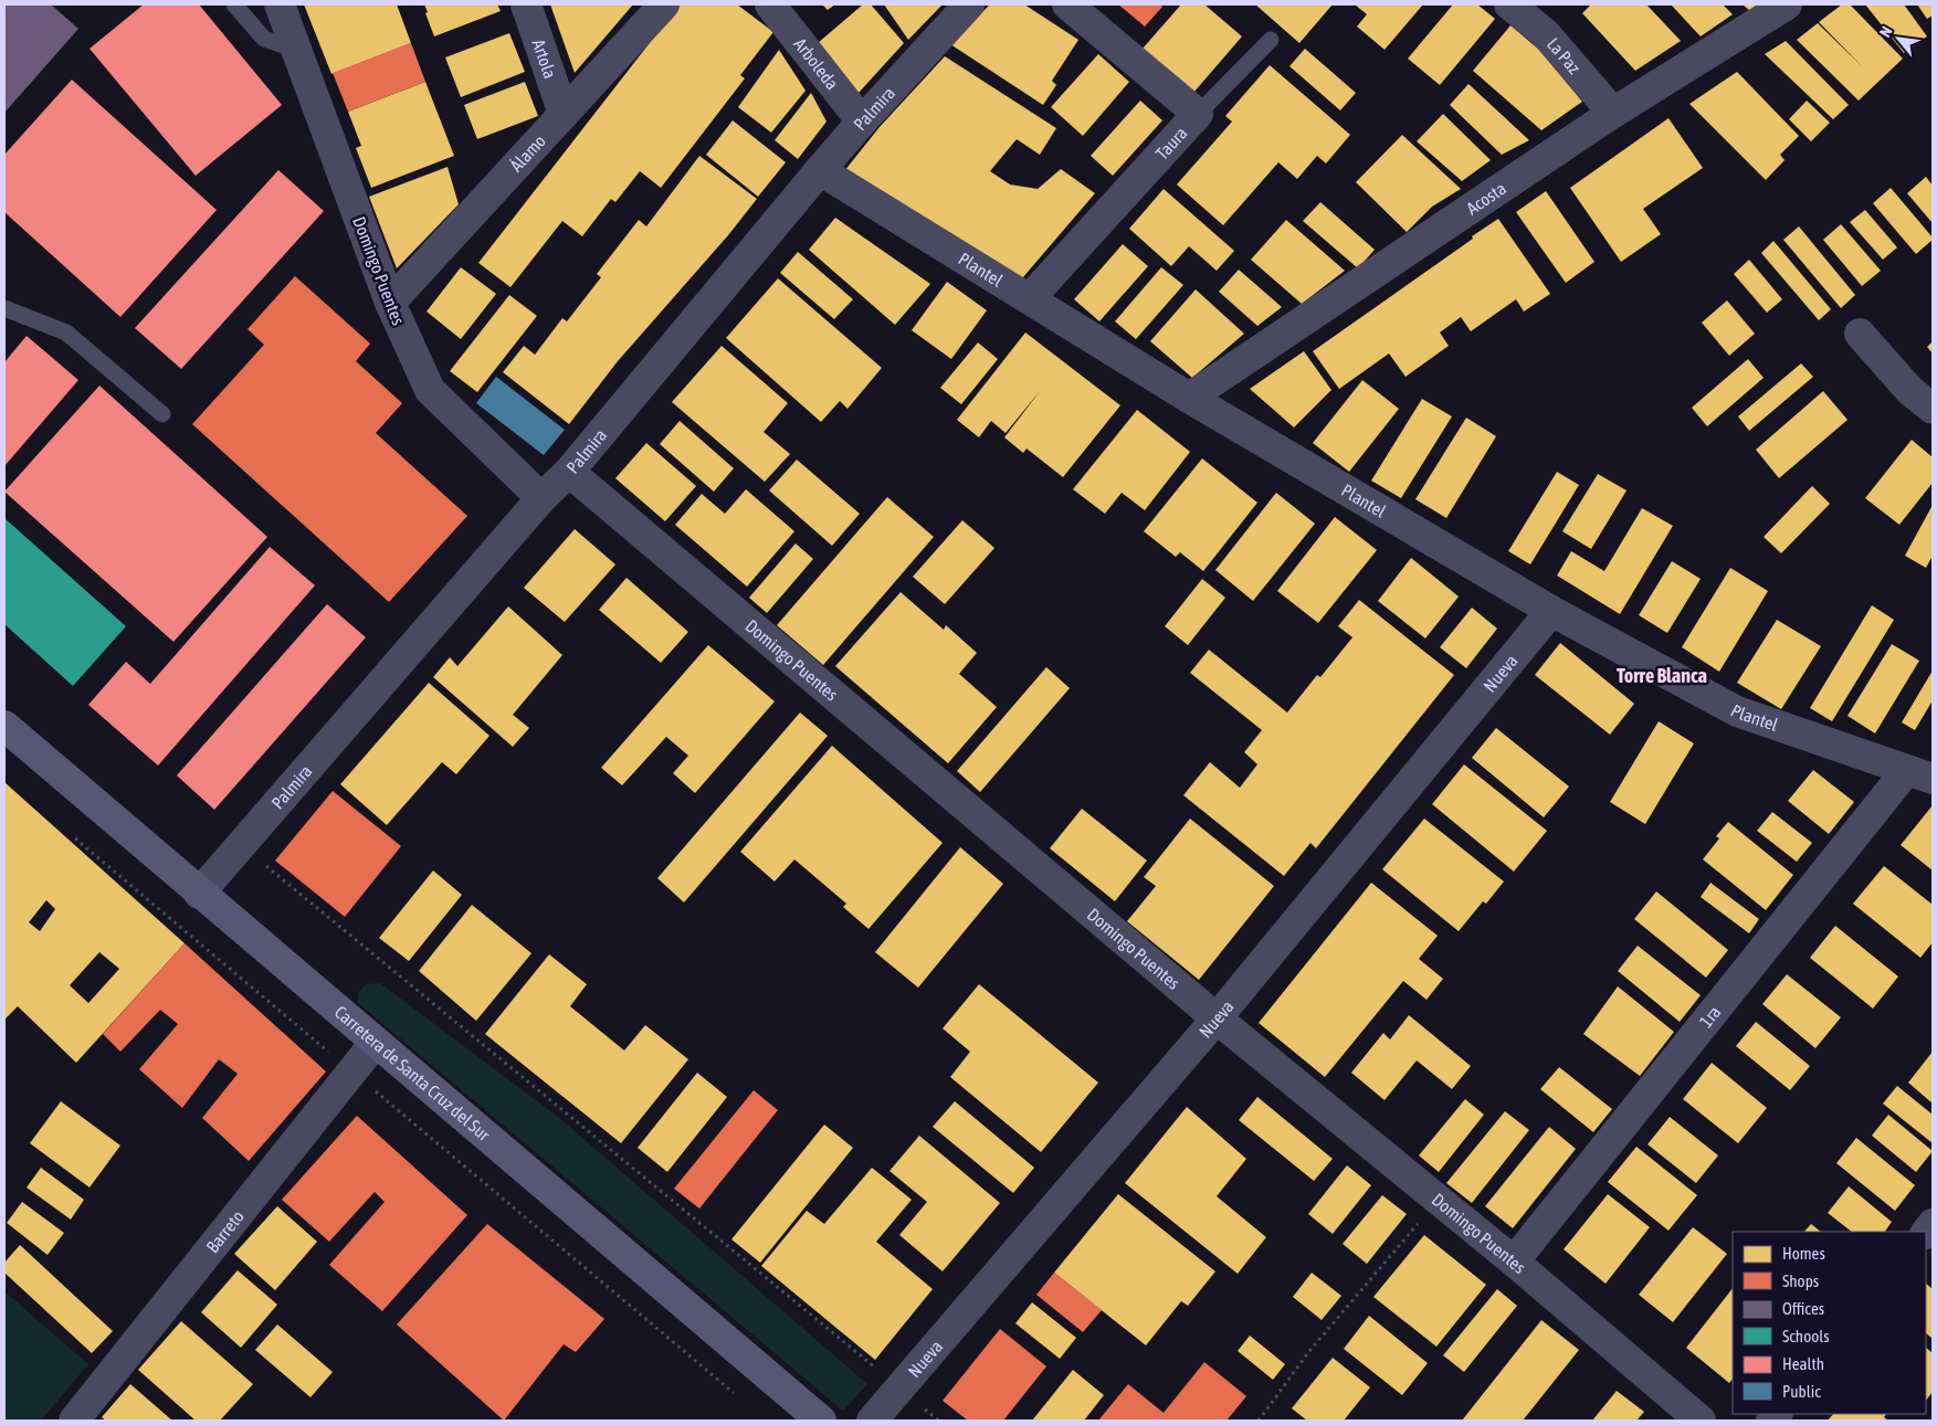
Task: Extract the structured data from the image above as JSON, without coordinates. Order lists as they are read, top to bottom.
{
  "streets": {
    "main road": ["Carretera de Santa Cruz del Sur"],
    "street": [
      "La Paz",
      "Artola",
      "Arboleda",
      "Palmira",
      "Taura",
      "Álamo",
      "Acosta",
      "Plantel",
      "Domingo Puentes",
      "Nueva",
      "1ra",
      "Barreto"
    ]
  },
  "crossings": [
    ["La Paz", "Acosta"],
    ["Artola", "Álamo"],
    ["Arboleda", "Palmira"],
    ["Palmira", "Plantel"],
    ["Palmira", "Domingo Puentes"],
    ["Palmira", "Carretera de Santa Cruz del Sur"],
    ["Taura", "Plantel"],
    ["Álamo", "Domingo Puentes"],
    ["Acosta", "Plantel"],
    ["Plantel", "Nueva"],
    ["Plantel", "1ra"],
    ["Domingo Puentes", "Nueva"],
    ["Domingo Puentes", "1ra"],
    ["Carretera de Santa Cruz del Sur", "Barreto"]
  ],
  "districts": ["Torre Blanca"],
  "legend": [
    "Homes",
    "Shops",
    "Offices",
    "Schools",
    "Health",
    "Public"
  ],
  "north": "top left"
}
